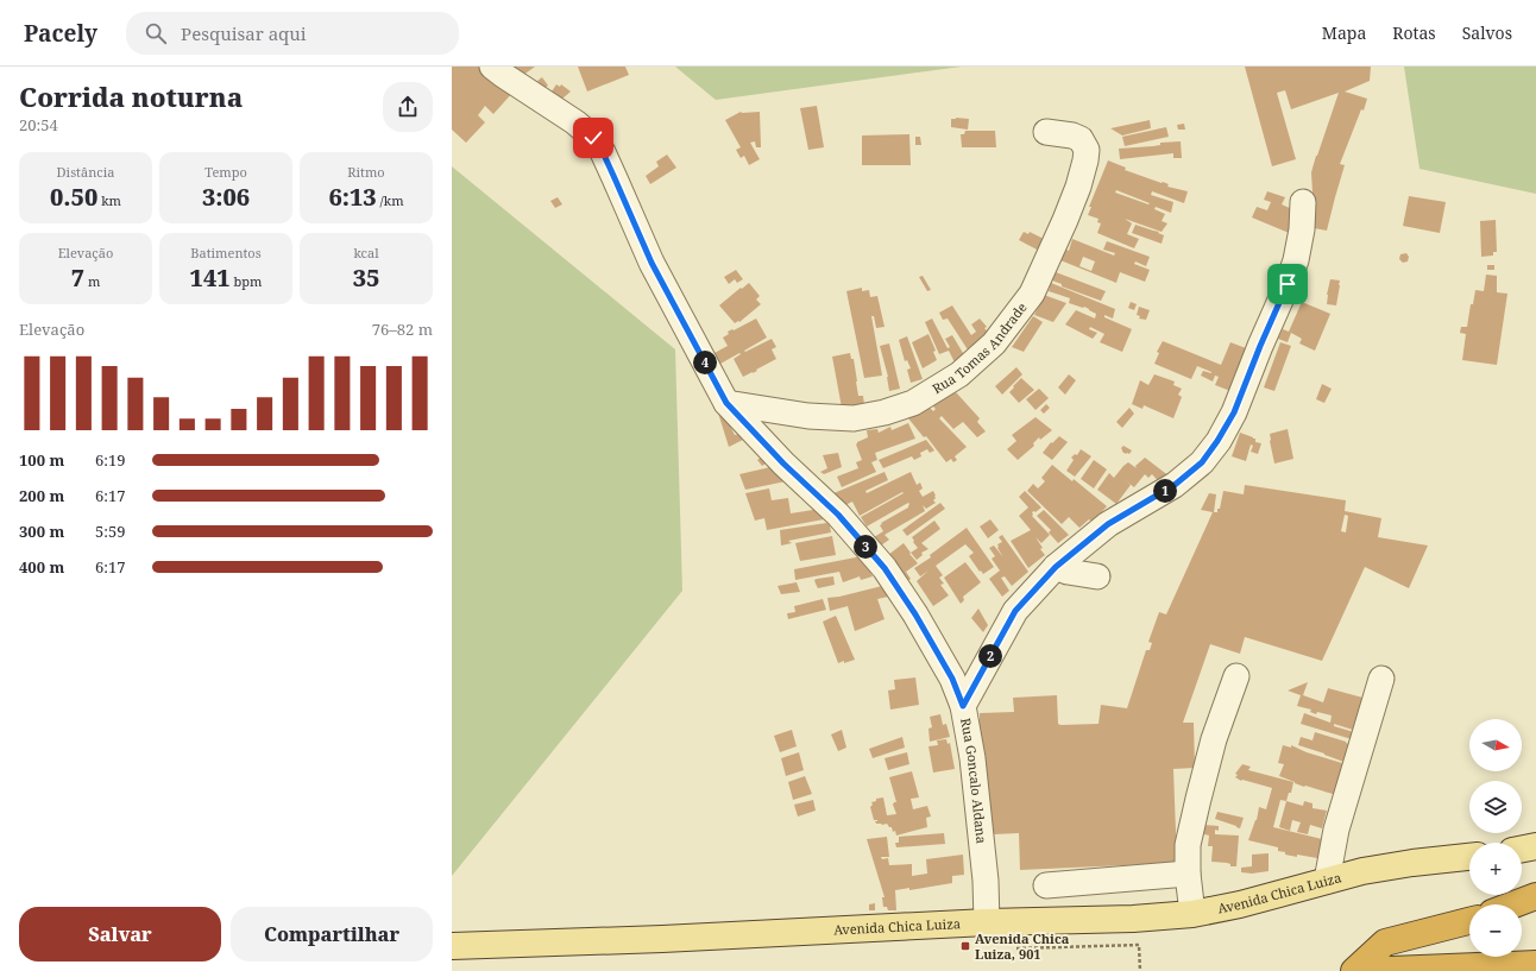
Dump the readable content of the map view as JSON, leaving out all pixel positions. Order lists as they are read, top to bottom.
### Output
{
  "streets": {
    "main road": ["Avenida Chica Luiza"],
    "street": ["Rua Tomas Andrade", "Rua Goncalo Aldana"]
  },
  "crossings": [
    ["Rua Tomas Andrade", "Rua Goncalo Aldana"],
    ["Rua Goncalo Aldana", "Avenida Chica Luiza"]
  ],
  "places": {
    "transit": ["Avenida Chica Luiza, 901"]
  },
  "north": "right",
  "page": {
    "header": "Pacely",
    "search": "Pesquisar aqui",
    "nav": ["Mapa", "Rotas", "Salvos"],
    "heading": ["Corrida noturna", "20:54"],
    "stats": [
      ["Distância", "0.50 km"],
      ["Tempo", "3:06"],
      ["Ritmo", "6:13 /km"],
      ["Elevação", "7 m"],
      ["Batimentos", "141 bpm"],
      ["kcal", "35"]
    ],
    "chart": ["Elevação", "76–82 m"],
    "pins": [
      "4",
      "1",
      "3",
      "2"
    ],
    "list": [
      {
        "name": "100 m",
        "note": "6:19"
      },
      {
        "name": "200 m",
        "note": "6:17"
      },
      {
        "name": "300 m",
        "note": "5:59"
      },
      {
        "name": "400 m",
        "note": "6:17"
      }
    ],
    "map_buttons": ["+", "−"],
    "buttons": ["Salvar", "Compartilhar"]
  }
}
